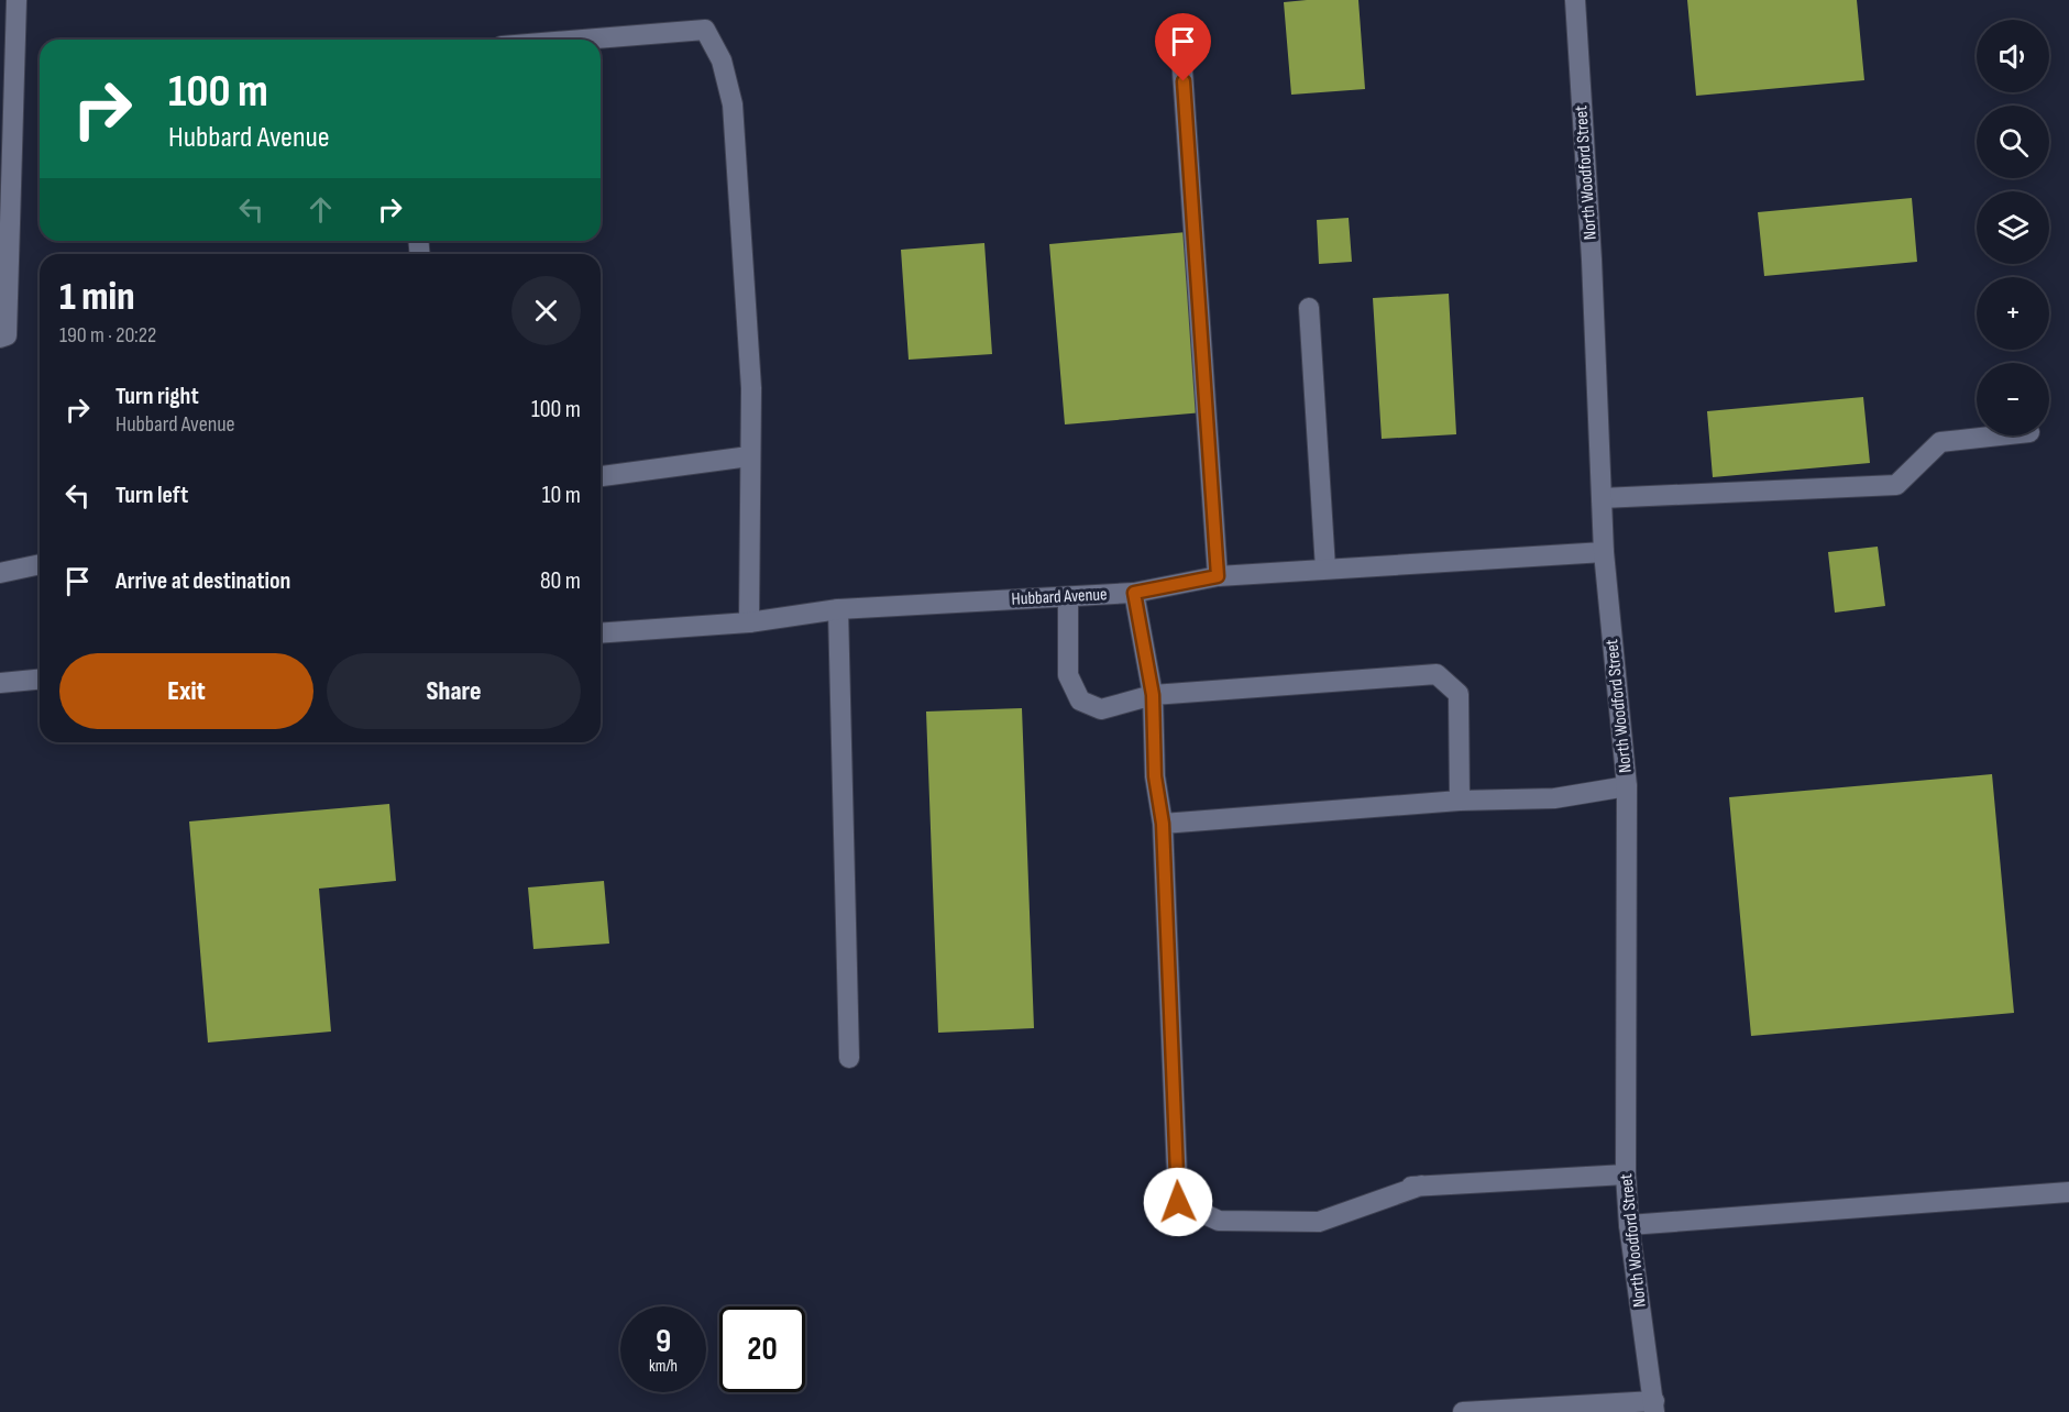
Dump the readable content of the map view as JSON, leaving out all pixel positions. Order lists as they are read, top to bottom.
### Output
{
  "streets": {
    "street": ["North Woodford Street", "Hubbard Avenue"]
  },
  "crossings": [
    ["North Woodford Street", "Hubbard Avenue"]
  ],
  "page": {
    "map_buttons": ["+", "−"],
    "turn": ["100 m", "Hubbard Avenue"],
    "heading": ["1 min", "190 m · 20:22"],
    "list": [
      {
        "name": "Turn right",
        "note": "Hubbard Avenue",
        "value": "100 m"
      },
      {
        "name": "Turn left",
        "value": "10 m"
      },
      {
        "name": "Arrive at destination",
        "value": "80 m"
      }
    ],
    "buttons": ["Exit", "Share"],
    "speed": "9 km/h",
    "limit": "20"
  }
}
